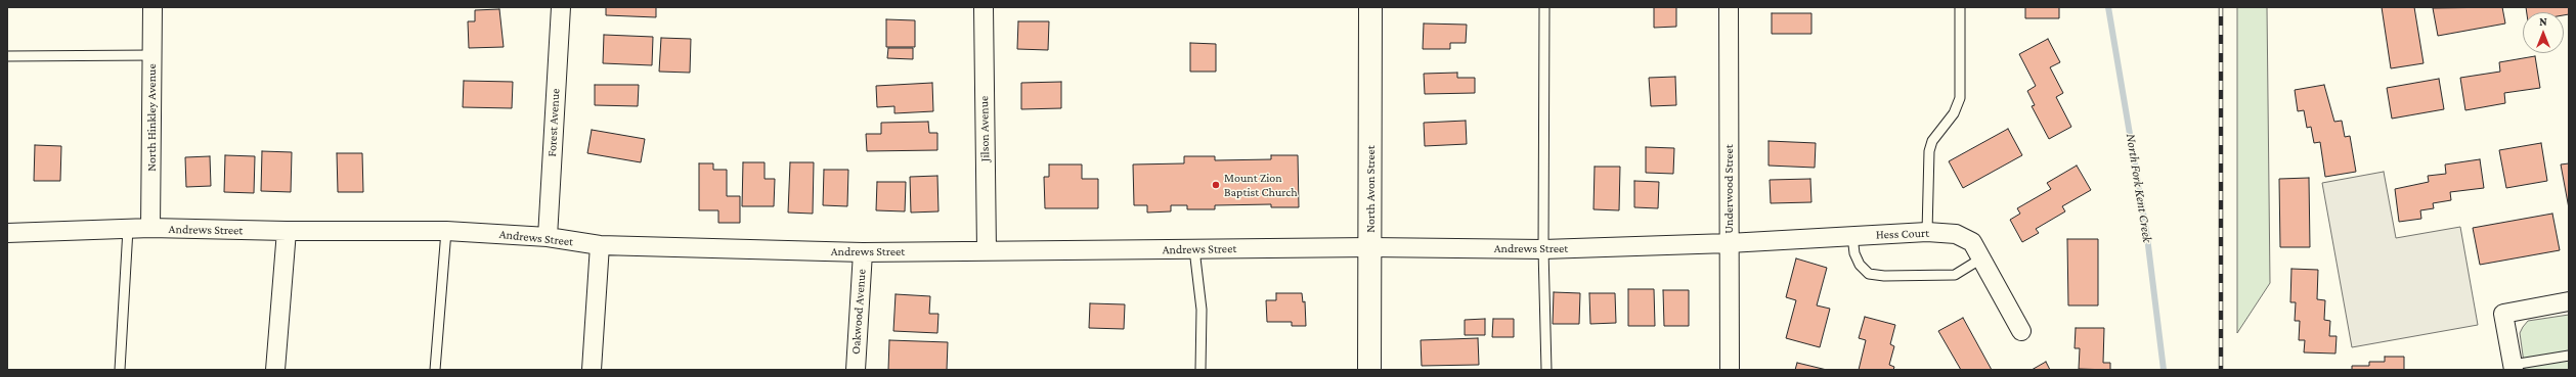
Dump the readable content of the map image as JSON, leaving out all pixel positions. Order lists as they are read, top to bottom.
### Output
{
  "streets": {
    "street": [
      "North Hinkley Avenue",
      "Forest Avenue",
      "Jilson Avenue",
      "North Avon Street",
      "Underwood Street",
      "Andrews Street",
      "Hess Court",
      "Oakwood Avenue"
    ]
  },
  "crossings": [
    ["North Hinkley Avenue", "Andrews Street"],
    ["Forest Avenue", "Andrews Street"],
    ["Jilson Avenue", "Andrews Street"],
    ["North Avon Street", "Andrews Street"],
    ["Underwood Street", "Andrews Street"],
    ["Underwood Street", "Hess Court"],
    ["Andrews Street", "Hess Court"],
    ["Andrews Street", "Oakwood Avenue"]
  ],
  "water": ["North Fork Kent Creek"],
  "places": ["Mount Zion Baptist Church"],
  "north": "top"
}
